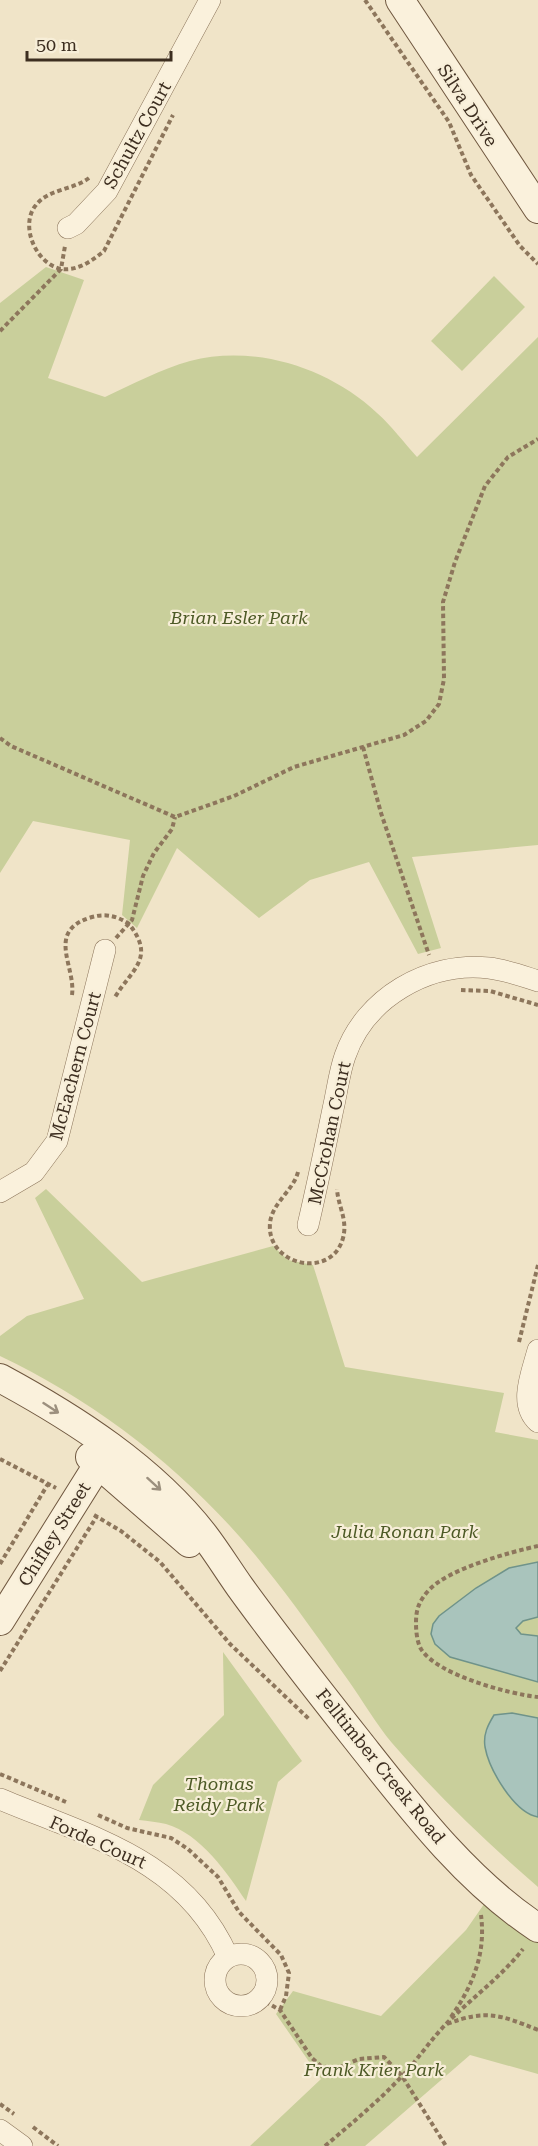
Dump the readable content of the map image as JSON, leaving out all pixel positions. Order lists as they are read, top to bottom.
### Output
{
  "streets": {
    "main road": ["Silva Drive", "Chifley Street", "Felltimber Creek Road"],
    "street": [
      "Schultz Court",
      "McEachern Court",
      "McCrohan Court",
      "Forde Court"
    ]
  },
  "crossings": [
    ["Chifley Street", "Felltimber Creek Road"]
  ],
  "parks": [
    "Brian Esler Park",
    "Julia Ronan Park",
    "Thomas Reidy Park",
    "Frank Krier Park"
  ],
  "scale_bar": "50 m"
}
